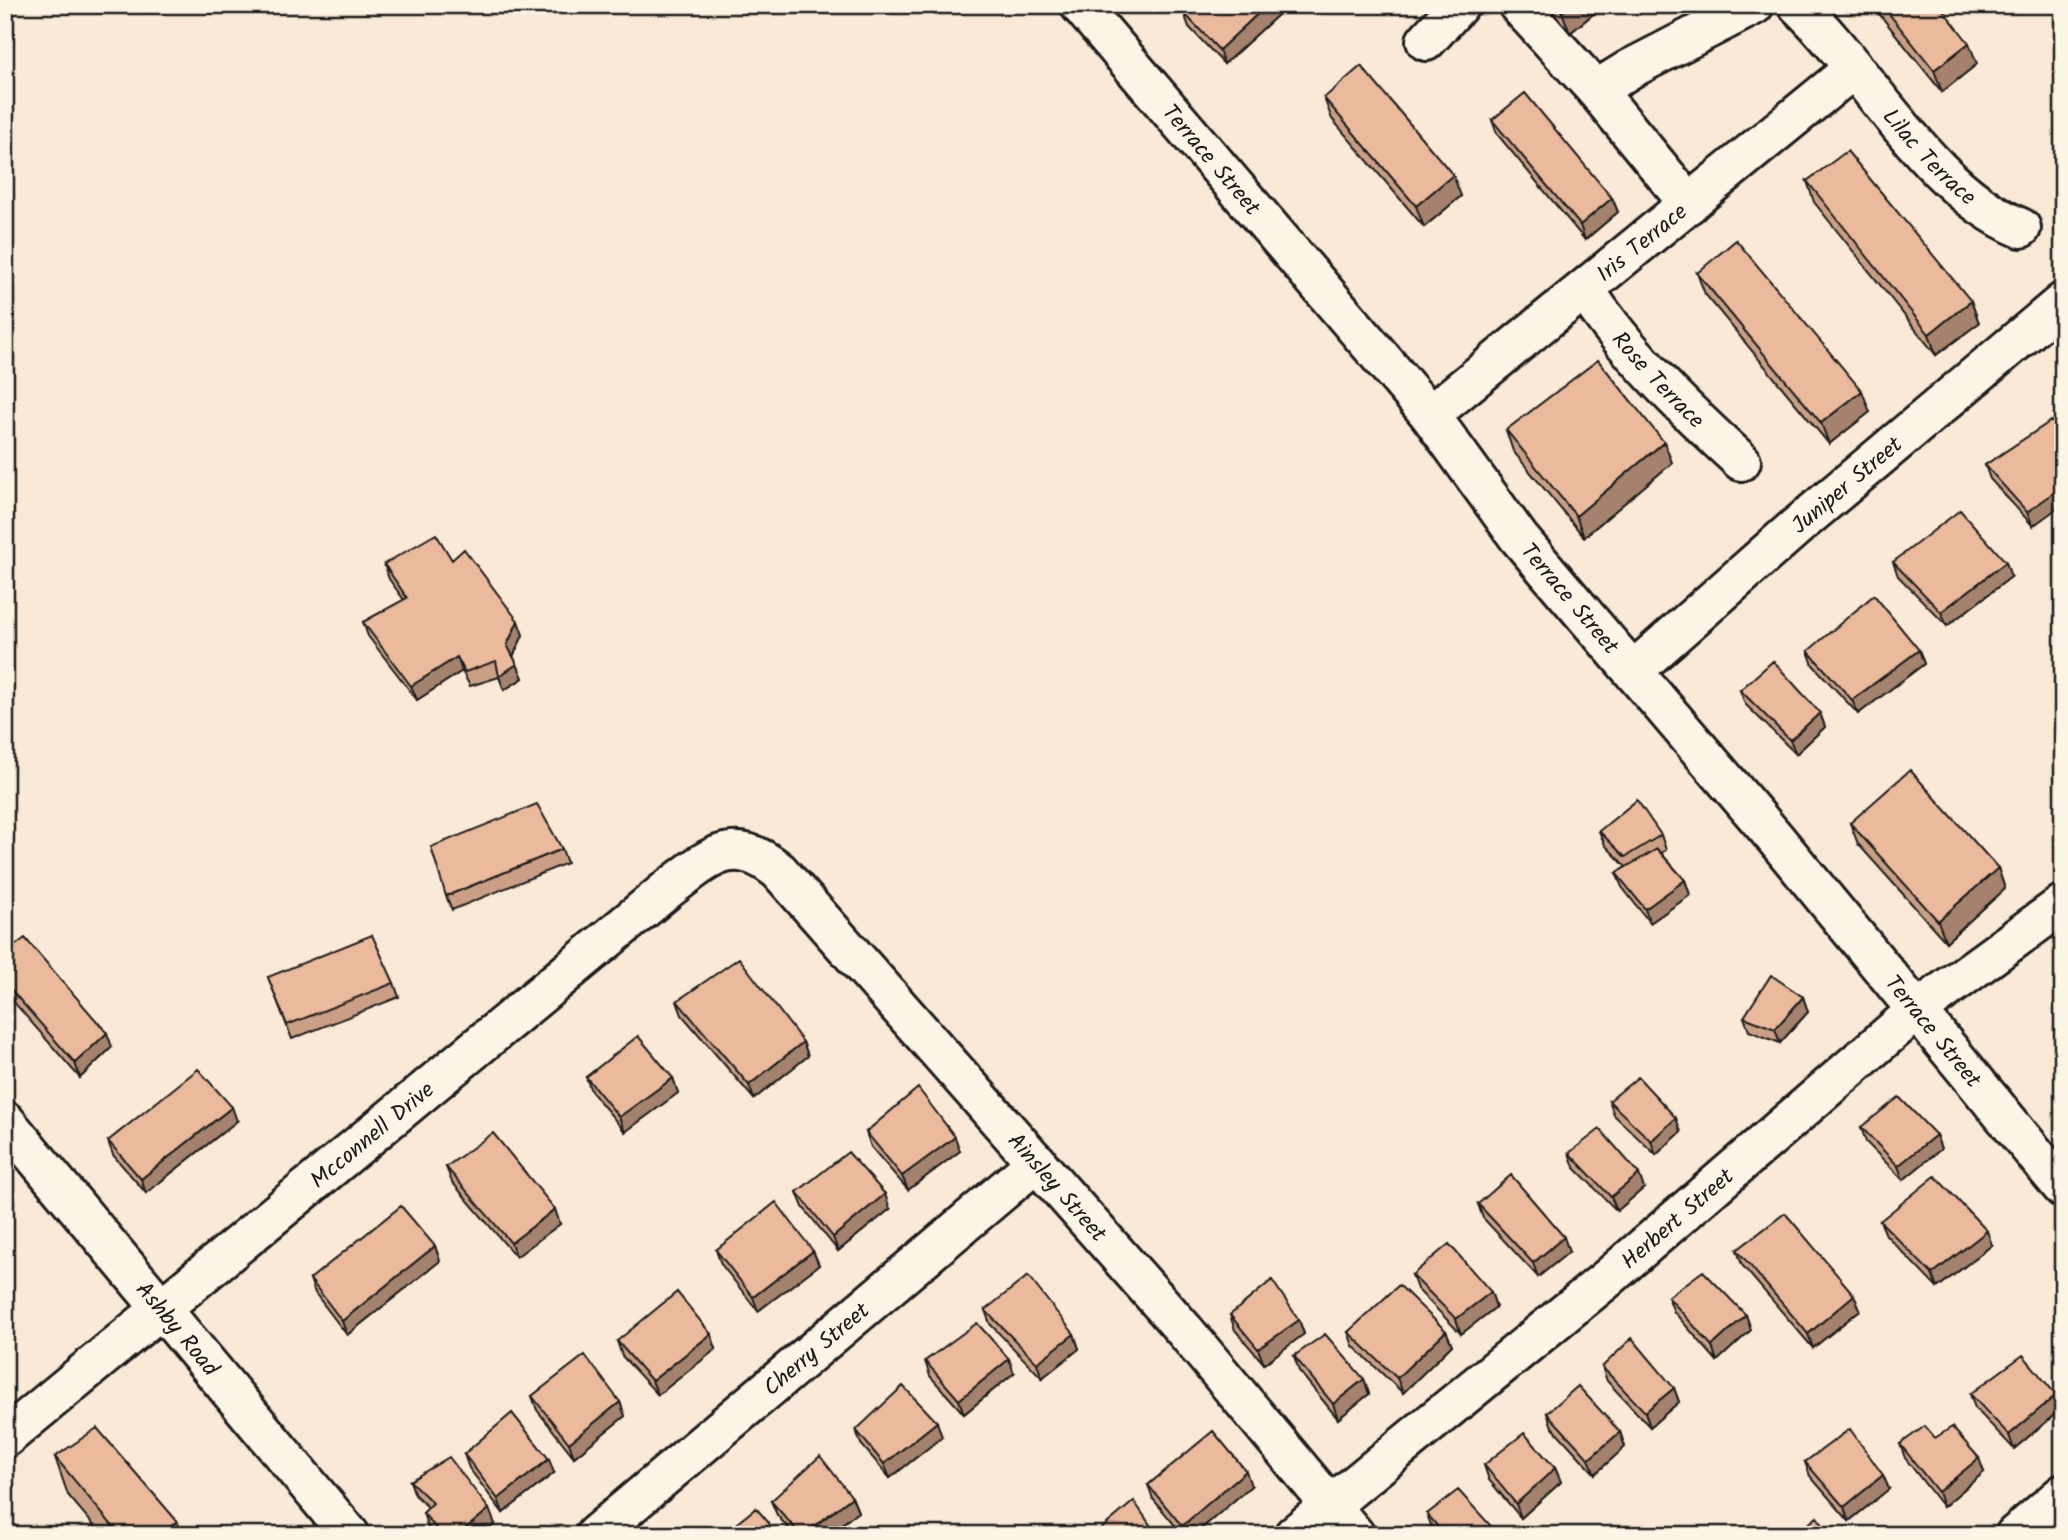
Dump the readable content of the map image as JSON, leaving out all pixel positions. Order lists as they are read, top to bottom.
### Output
{
  "streets": {
    "street": [
      "Lilac Terrace",
      "Terrace Street",
      "Iris Terrace",
      "Rose Terrace",
      "Juniper Street",
      "Mcconnell Drive",
      "Ainsley Street",
      "Herbert Street",
      "Ashby Road",
      "Cherry Street"
    ]
  },
  "crossings": [
    ["Lilac Terrace", "Iris Terrace"],
    ["Terrace Street", "Iris Terrace"],
    ["Terrace Street", "Juniper Street"],
    ["Terrace Street", "Herbert Street"],
    ["Iris Terrace", "Rose Terrace"],
    ["Mcconnell Drive", "Ainsley Street"],
    ["Mcconnell Drive", "Ashby Road"],
    ["Ainsley Street", "Herbert Street"],
    ["Ainsley Street", "Cherry Street"]
  ]
}
